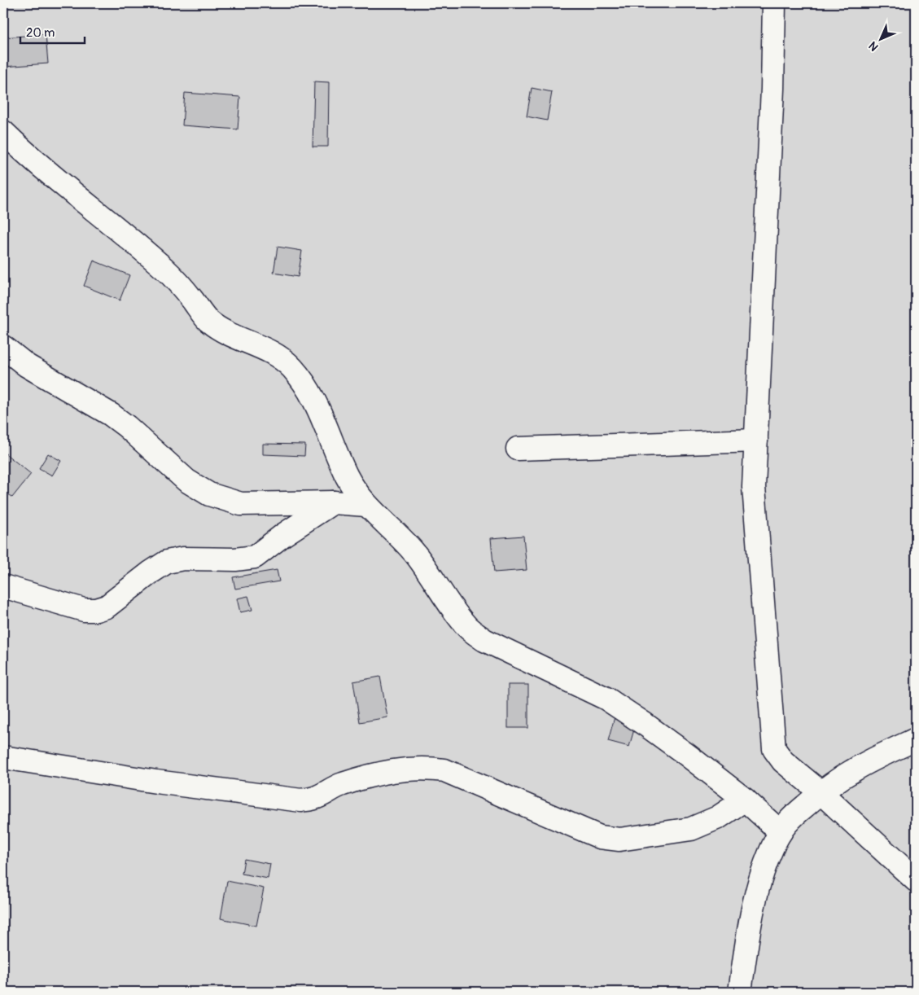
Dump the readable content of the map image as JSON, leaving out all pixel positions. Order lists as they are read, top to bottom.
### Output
{
  "scale_bar": "20 m",
  "north": "bottom left"
}
